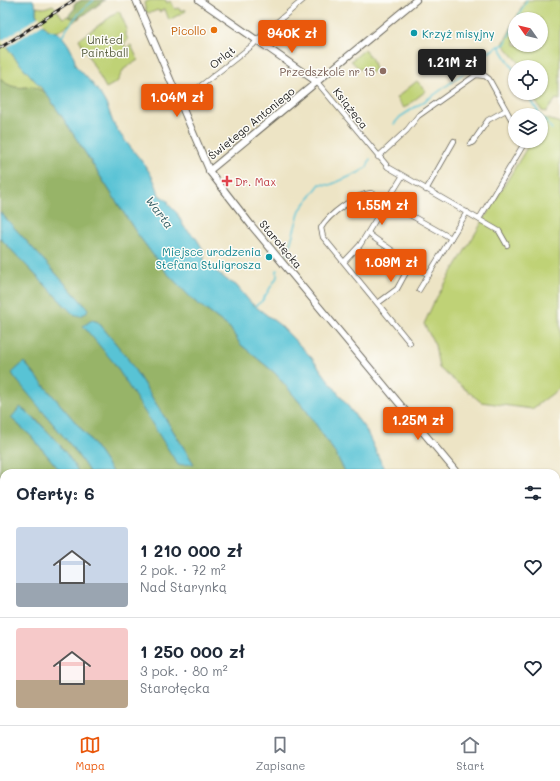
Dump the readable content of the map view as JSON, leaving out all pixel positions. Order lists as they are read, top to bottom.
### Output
{
  "streets": {
    "street": [
      "Orląt",
      "Książęca",
      "Świętego Antoniego",
      "Starołęcka"
    ]
  },
  "crossings": [
    ["Orląt", "Książęca"],
    ["Orląt", "Starołęcka"],
    ["Książęca", "Świętego Antoniego"],
    ["Świętego Antoniego", "Starołęcka"]
  ],
  "water": ["Warta"],
  "parks": ["United Paintball"],
  "places": {
    "other": [
      "Picollo",
      "Krzyż misyjny",
      "Przedszkole nr 15",
      "Miejsce urodzenia Stefana Stuligrosza"
    ],
    "health": ["Dr. Max"]
  },
  "north": "top left",
  "page": {
    "price": [
      "940K zł",
      "1.21M zł",
      "1.04M zł",
      "1.55M zł",
      "1.09M zł",
      "1.25M zł"
    ],
    "heading": "Oferty: 6",
    "list": [
      {
        "name": "1 210 000 zł",
        "note": "2 pok. · 72 m² · Nad Starynką"
      },
      {
        "name": "1 250 000 zł",
        "note": "3 pok. · 80 m² · Starołęcka"
      }
    ],
    "tabs": ["Mapa", "Zapisane", "Start"]
  }
}
